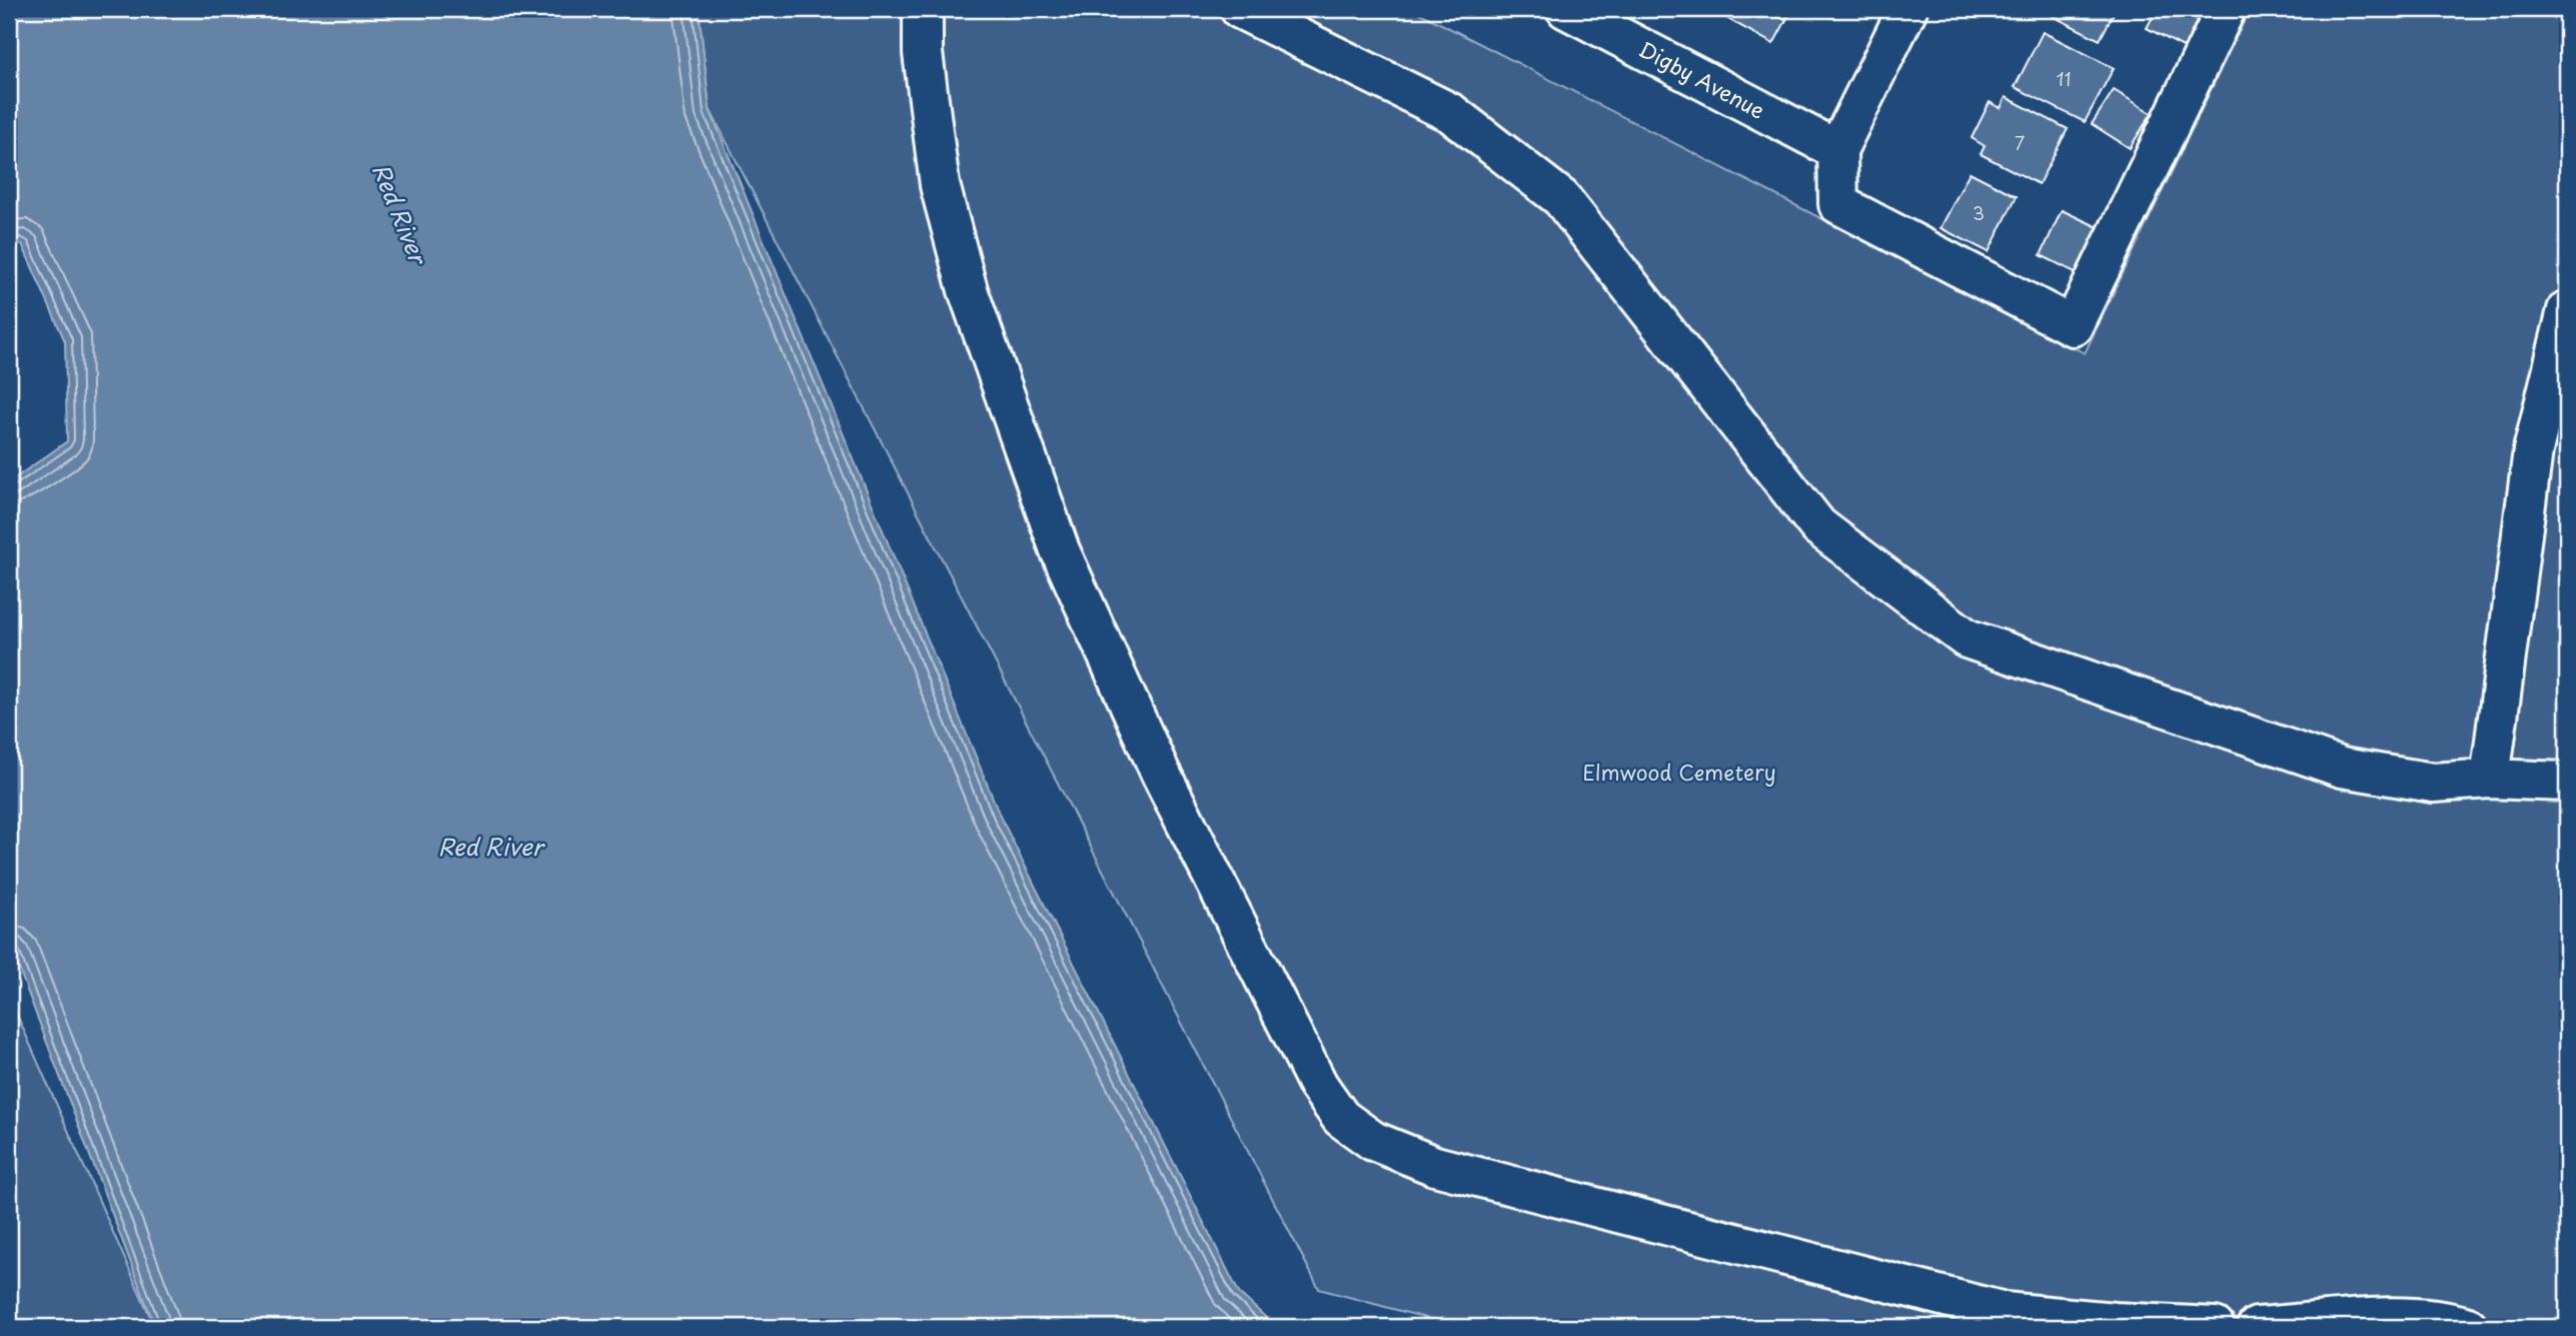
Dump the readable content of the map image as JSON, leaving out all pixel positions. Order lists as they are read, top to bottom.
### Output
{
  "streets": {
    "street": ["Digby Avenue"]
  },
  "water": ["Red River"],
  "parks": ["Elmwood Cemetery"],
  "house_numbers": ["11", "7", "3"]
}
